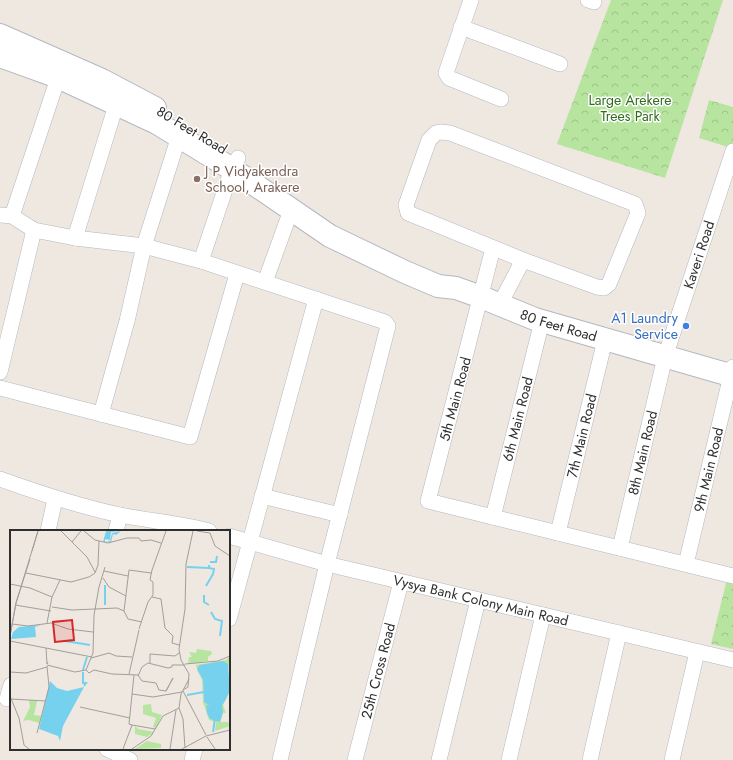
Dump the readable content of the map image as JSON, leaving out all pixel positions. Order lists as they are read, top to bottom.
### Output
{
  "streets": {
    "main road": ["80 Feet Road"],
    "street": [
      "Kaveri Road",
      "5th Main Road",
      "6th Main Road",
      "7th Main Road",
      "8th Main Road",
      "9th Main Road",
      "Vysya Bank Colony Main Road",
      "25th Cross Road"
    ]
  },
  "crossings": [
    ["80 Feet Road", "Kaveri Road"],
    ["80 Feet Road", "5th Main Road"],
    ["80 Feet Road", "6th Main Road"],
    ["80 Feet Road", "7th Main Road"],
    ["80 Feet Road", "8th Main Road"],
    ["80 Feet Road", "9th Main Road"],
    ["Kaveri Road", "8th Main Road"],
    ["5th Main Road", "6th Main Road"],
    ["Vysya Bank Colony Main Road", "25th Cross Road"]
  ],
  "parks": ["Large Arekere Trees Park"],
  "places": ["J P Vidyakendra School, Arakere", "A1 Laundry Service"]
}
